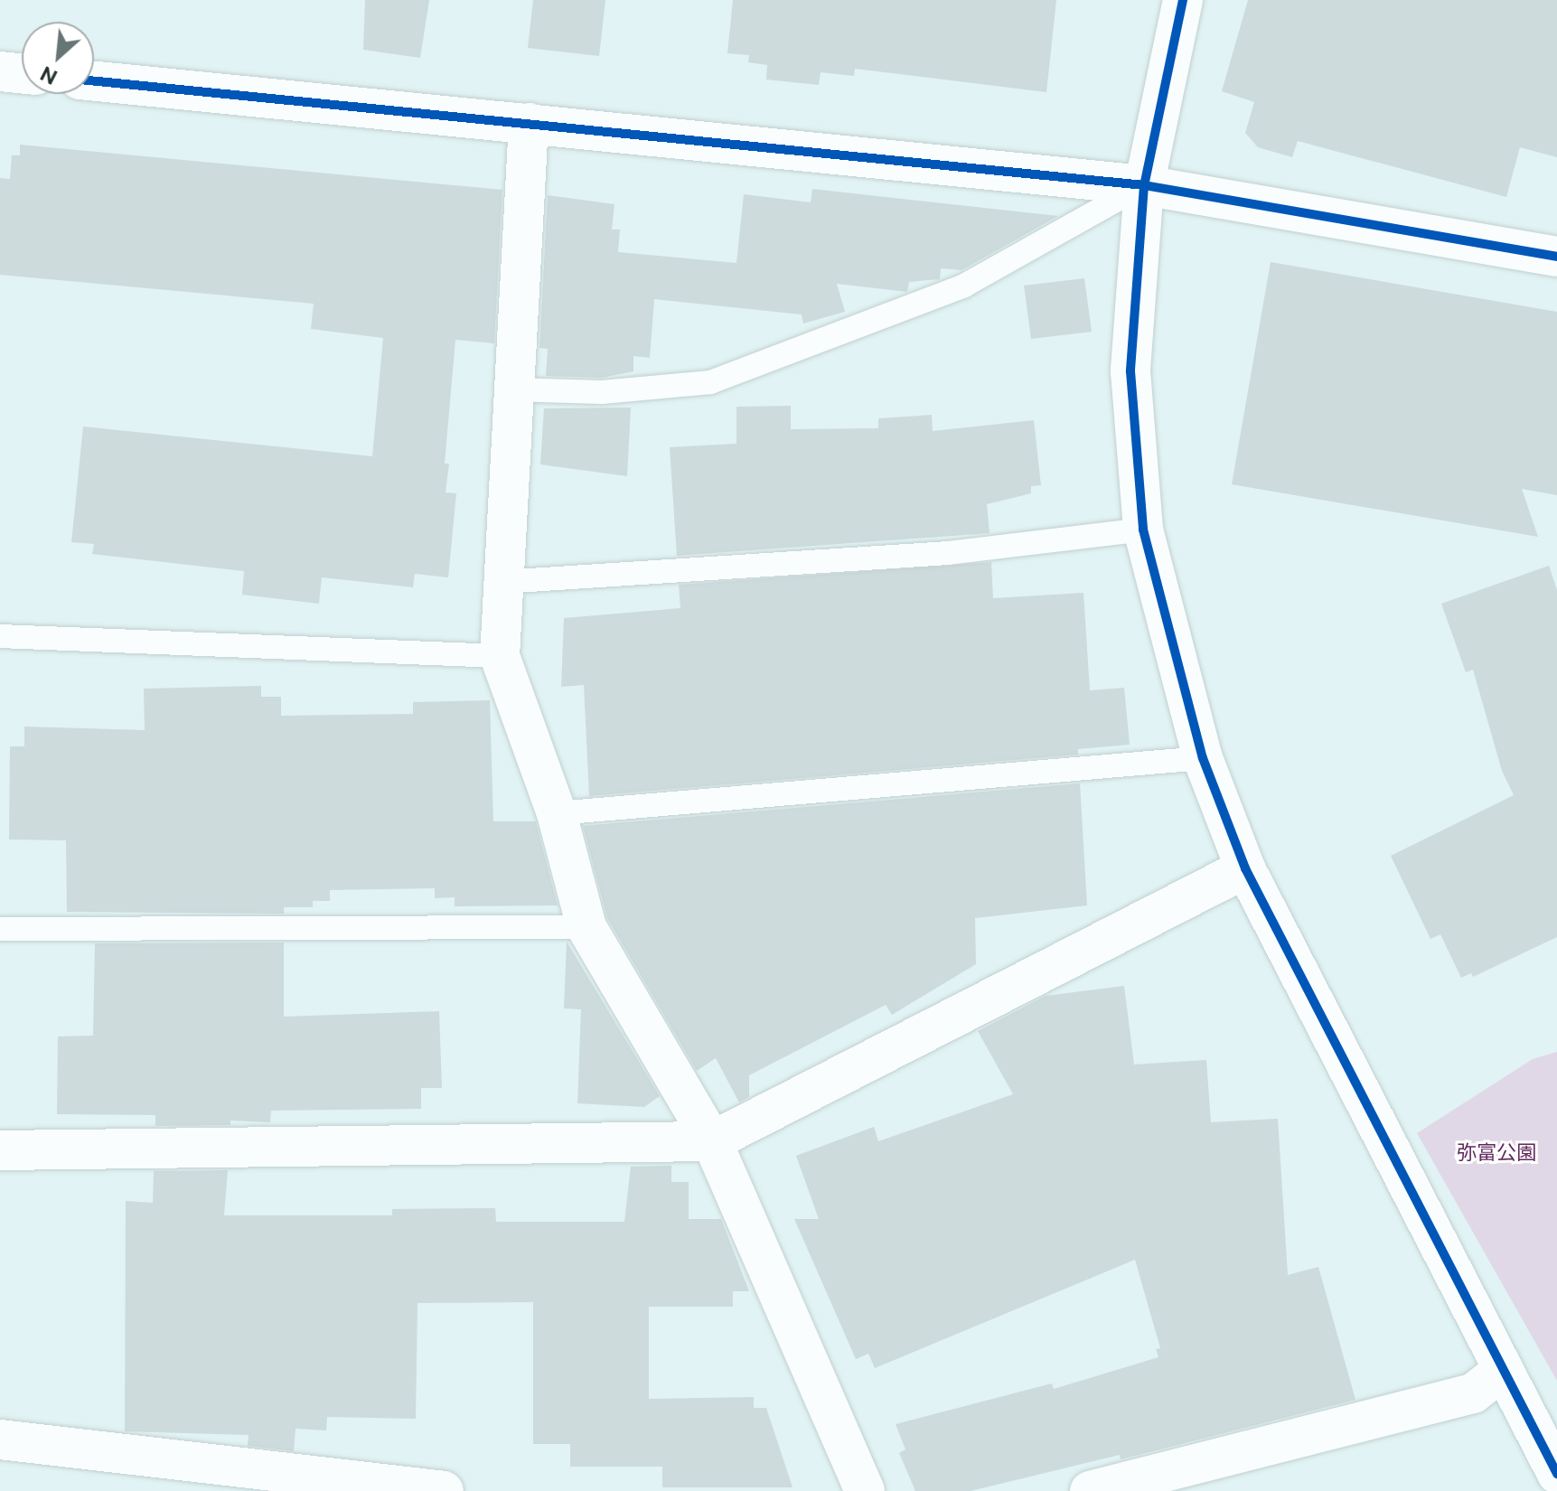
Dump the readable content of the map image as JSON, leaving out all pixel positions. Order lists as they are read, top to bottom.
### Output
{
  "parks": ["弥富公園"],
  "north": "bottom left"
}
